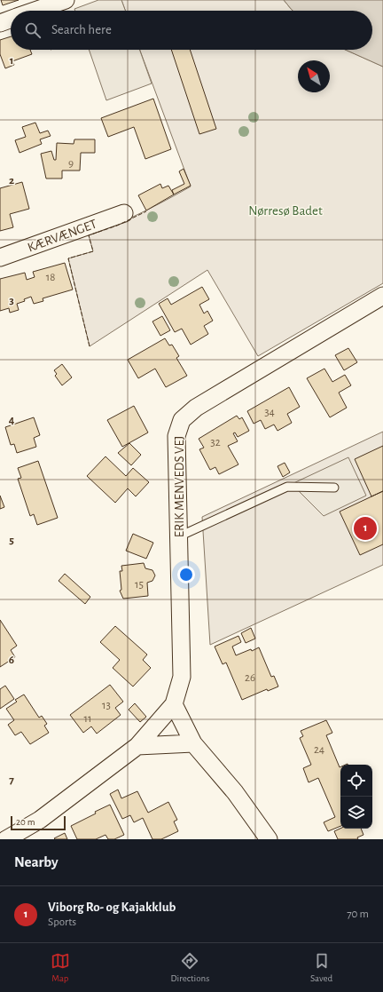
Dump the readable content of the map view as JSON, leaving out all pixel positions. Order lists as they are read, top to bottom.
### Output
{
  "streets": {
    "street": ["KÆRVÆNGET", "ERIK MENVEDS VEJ"]
  },
  "parks": ["Nørresø Badet"],
  "house_numbers": [
    "9",
    "18",
    "34",
    "32",
    "15",
    "26",
    "13",
    "11",
    "24"
  ],
  "scale_bar": "20 m",
  "north": "top left",
  "page": {
    "search": "Search here",
    "pins": "1",
    "scale": "20 m",
    "heading": "Nearby",
    "list": [
      {
        "mark": "1",
        "name": "Viborg Ro- og Kajakklub",
        "note": "Sports",
        "value": "70 m"
      }
    ],
    "nav": ["Map", "Directions", "Saved"]
  },
  "grid": {
    "rows": [
      "1",
      "2",
      "3",
      "4",
      "5",
      "6",
      "7"
    ]
  }
}
